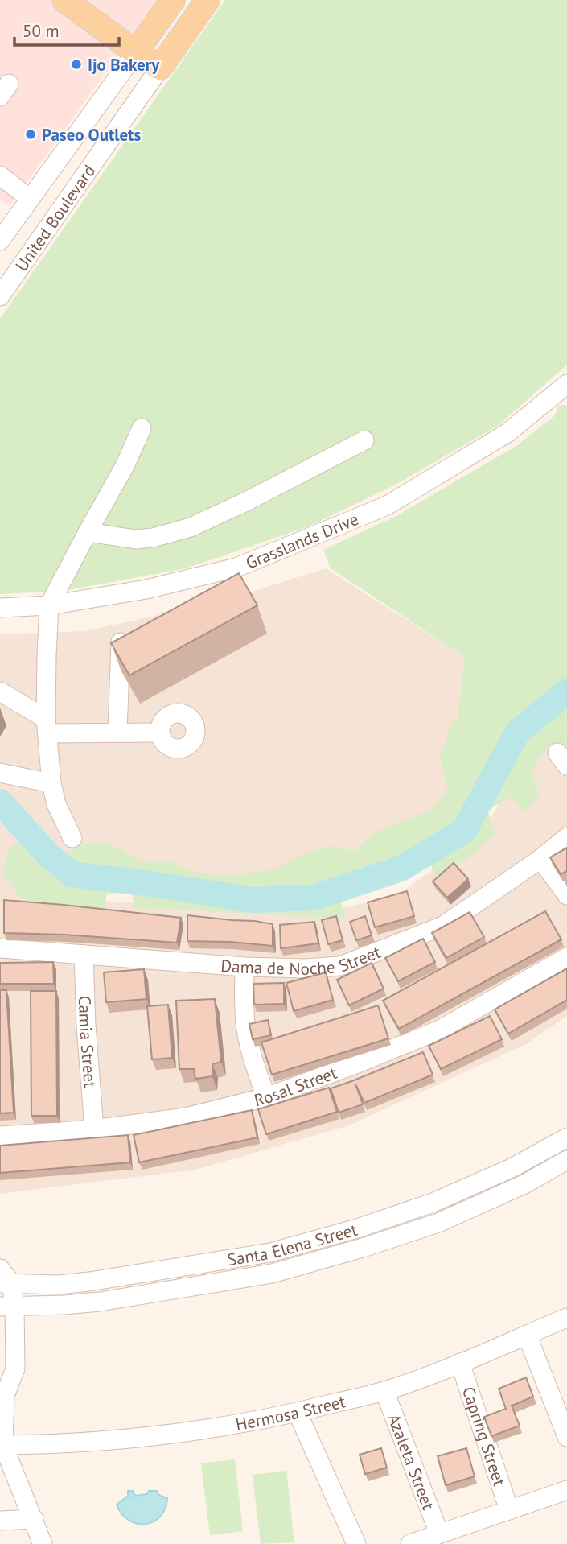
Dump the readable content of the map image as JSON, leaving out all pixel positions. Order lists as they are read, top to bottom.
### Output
{
  "streets": {
    "main road": ["United Boulevard"],
    "street": [
      "Grasslands Drive",
      "Dama de Noche Street",
      "Camia Street",
      "Rosal Street",
      "Santa Elena Street",
      "Hermosa Street",
      "Capring Street",
      "Azaleta Street"
    ]
  },
  "crossings": [
    ["Dama de Noche Street", "Camia Street"],
    ["Camia Street", "Rosal Street"],
    ["Hermosa Street", "Capring Street"],
    ["Hermosa Street", "Azaleta Street"]
  ],
  "places": ["Ijo Bakery", "Paseo Outlets"],
  "scale_bar": "50 m"
}
